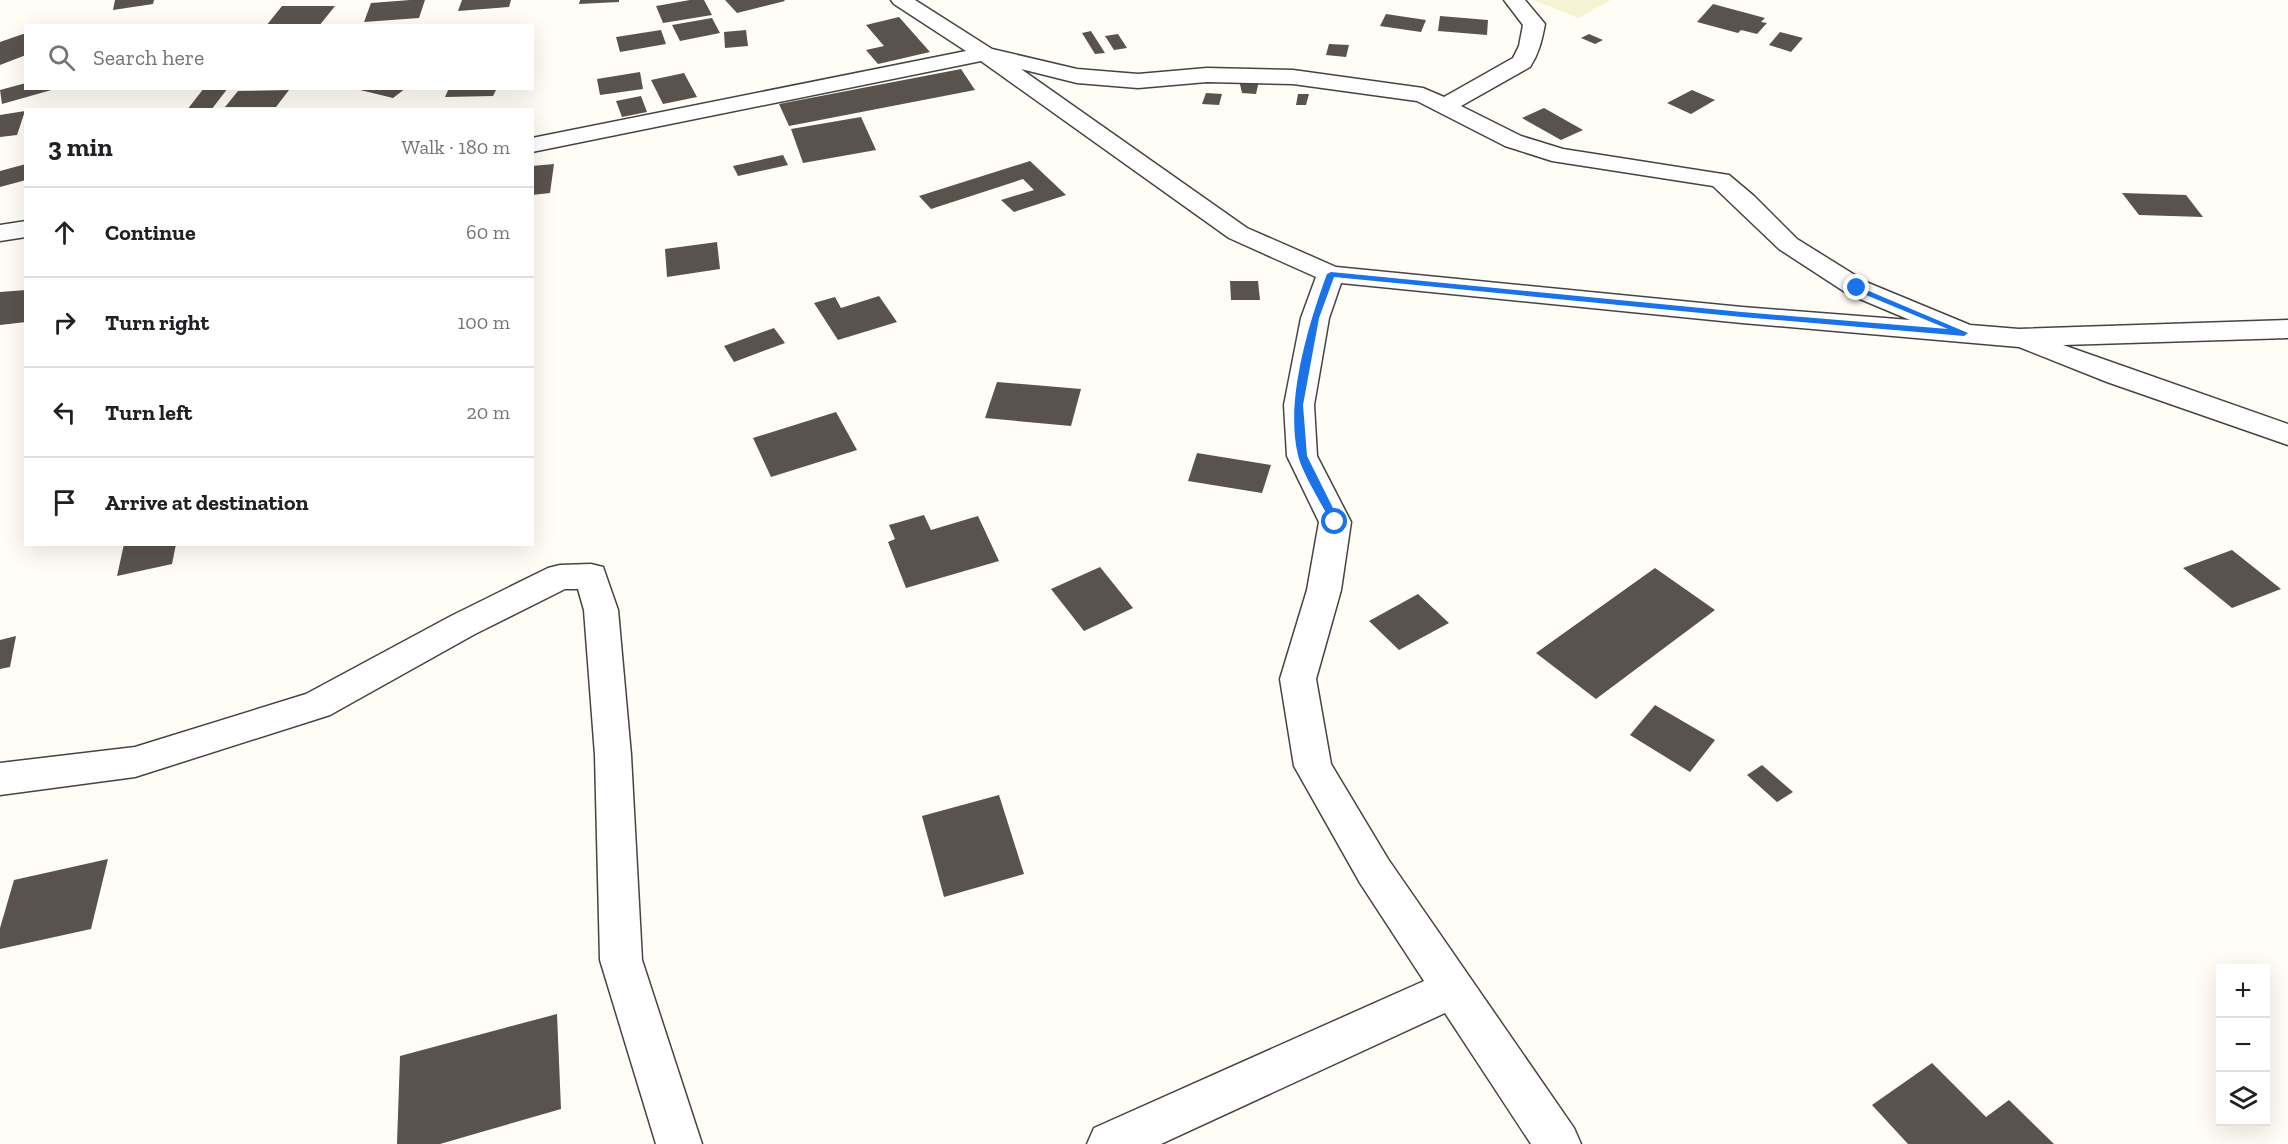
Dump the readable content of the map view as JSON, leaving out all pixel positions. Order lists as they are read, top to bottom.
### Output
{
  "page": {
    "search": "Search here",
    "heading": ["3 min", "Walk · 180 m"],
    "list": [
      ["Continue", "60 m"],
      ["Turn right", "100 m"],
      ["Turn left", "20 m"],
      "Arrive at destination"
    ],
    "map_buttons": ["+", "−"]
  }
}
